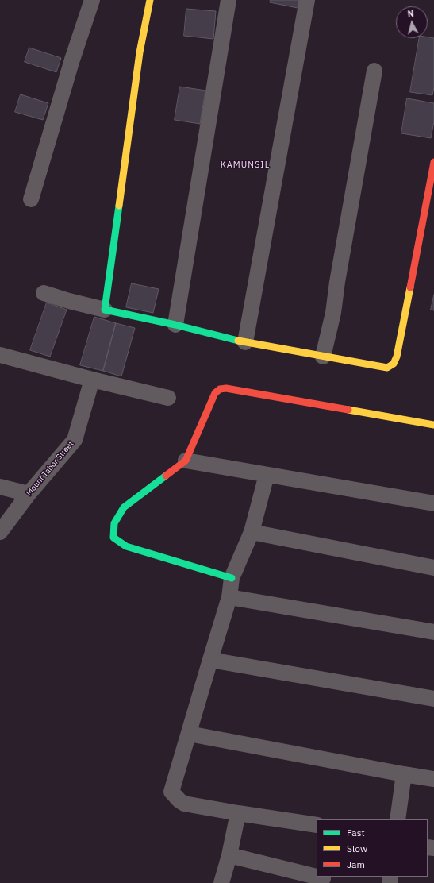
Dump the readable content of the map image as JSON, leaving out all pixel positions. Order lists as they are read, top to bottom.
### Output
{
  "streets": {
    "street": ["Mount Tabor Street"]
  },
  "districts": ["KAMUNSIL"],
  "legend": ["Fast", "Slow", "Jam"],
  "north": "top"
}
